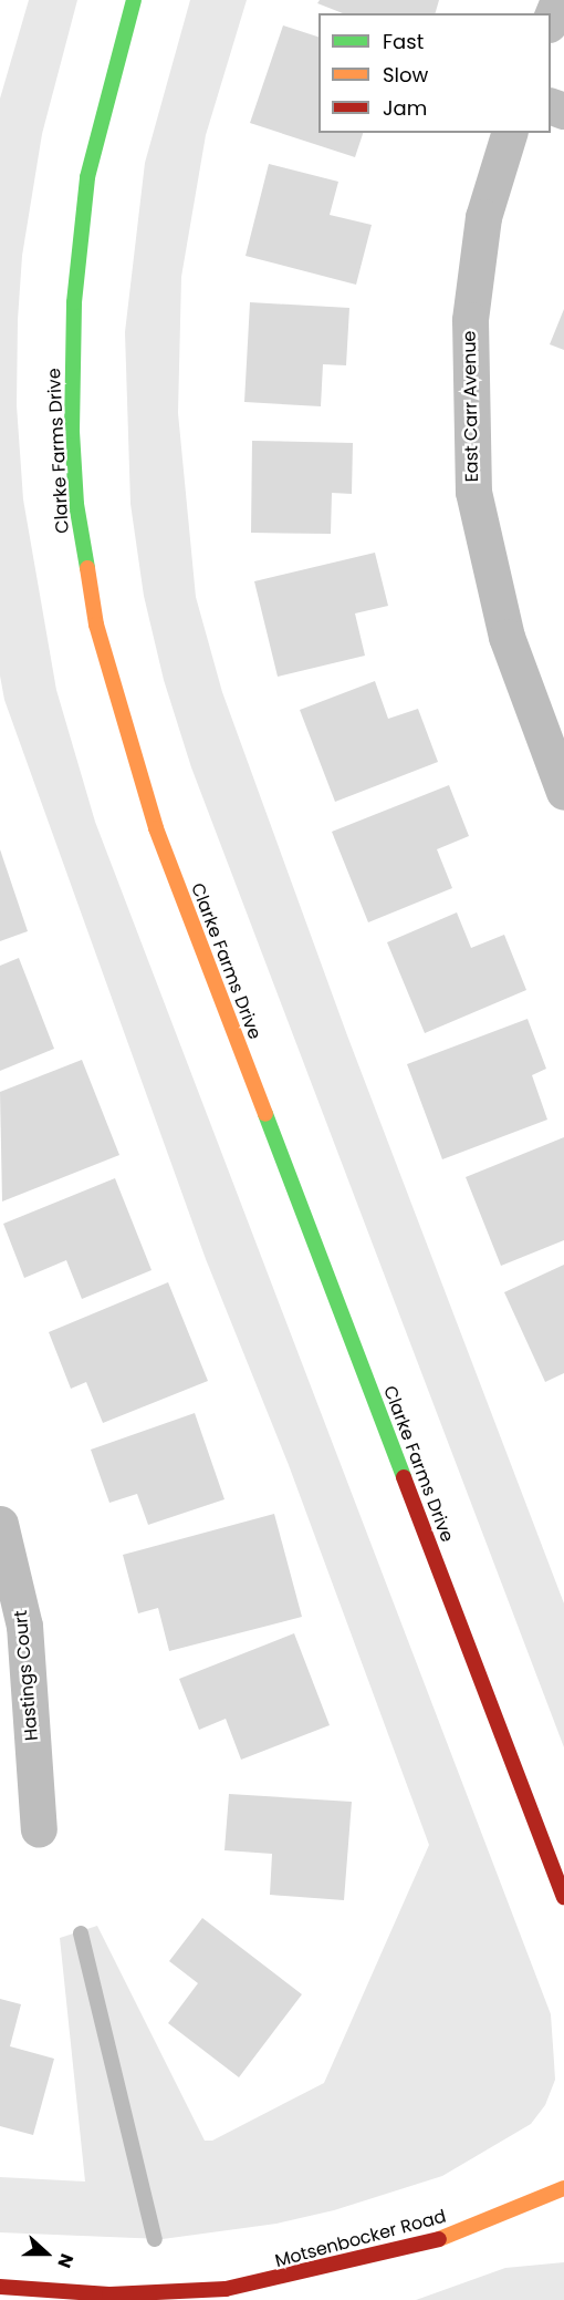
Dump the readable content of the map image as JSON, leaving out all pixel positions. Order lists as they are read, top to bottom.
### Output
{
  "streets": {
    "street": [
      "East Carr Avenue",
      "Clarke Farms Drive",
      "Hastings Court",
      "Motsenbocker Road"
    ]
  },
  "legend": ["Fast", "Slow", "Jam"],
  "north": "right"
}
